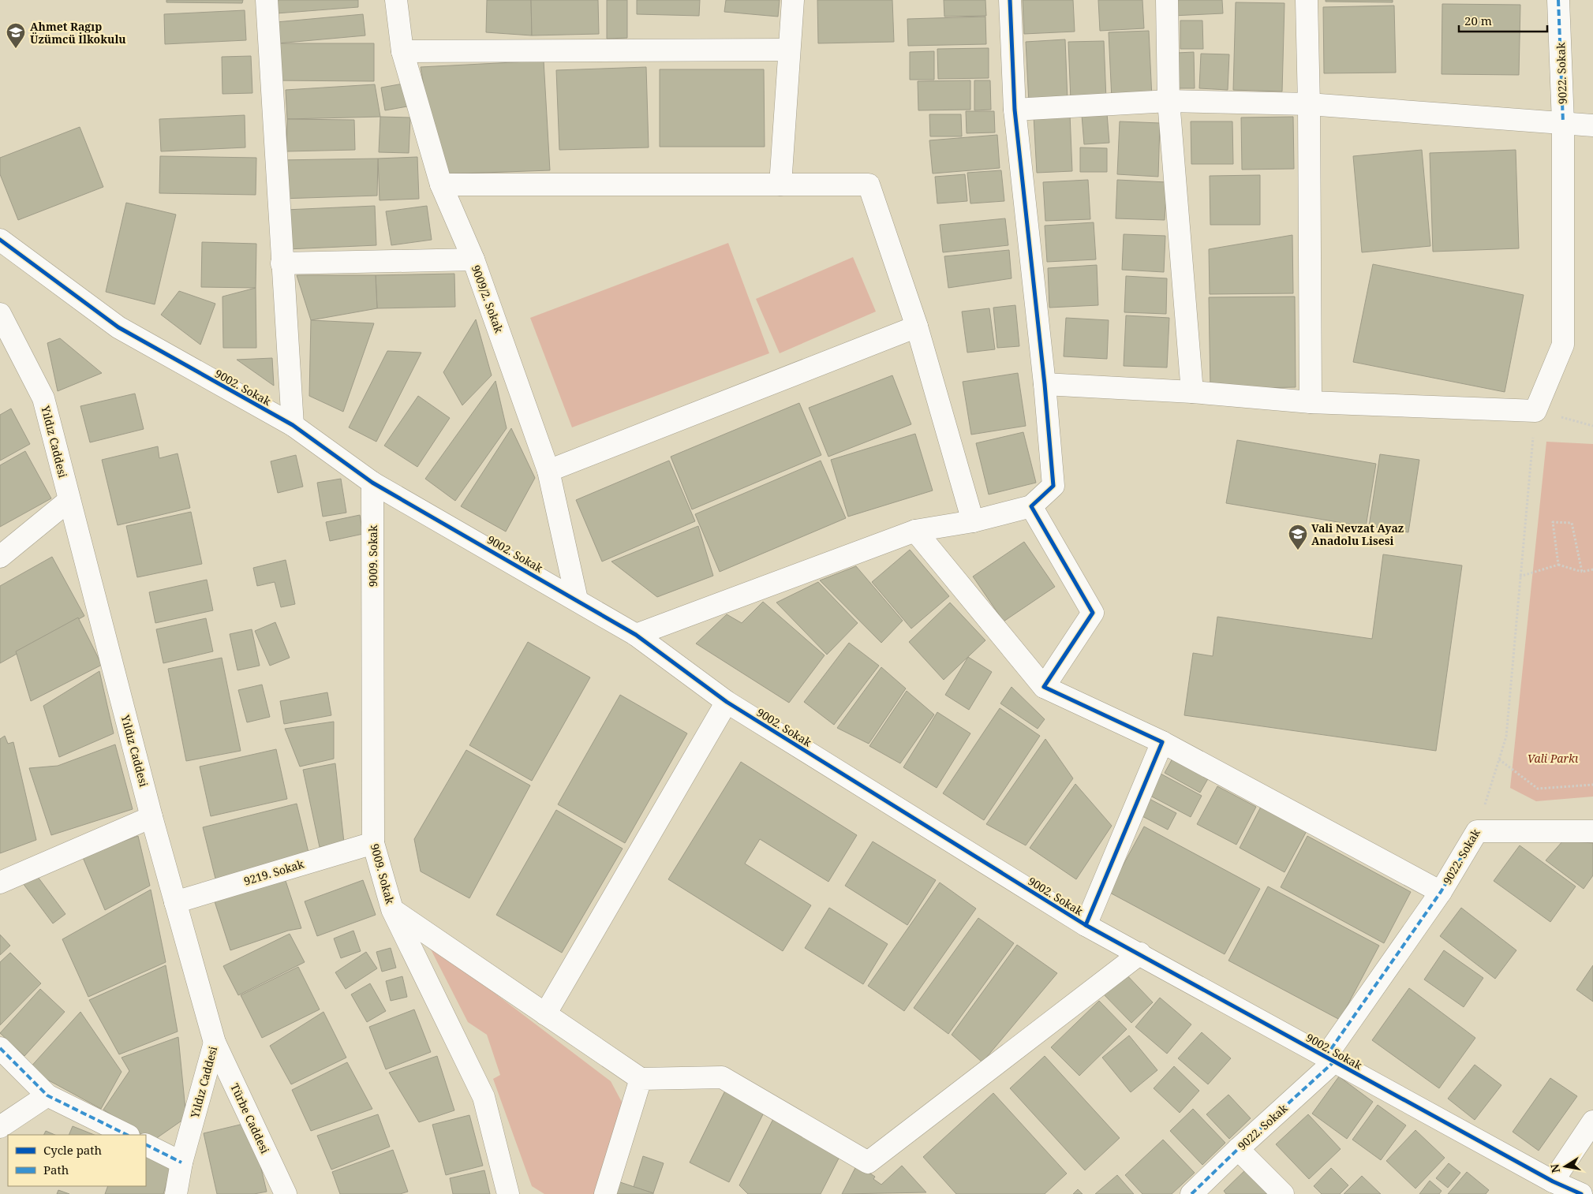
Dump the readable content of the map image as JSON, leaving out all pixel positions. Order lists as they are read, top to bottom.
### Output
{
  "streets": {
    "street": [
      "9022. Sokak",
      "9009/2. Sokak",
      "9002. Sokak",
      "Yıldız Caddesi",
      "9009. Sokak",
      "9219. Sokak",
      "Türbe Caddesi"
    ]
  },
  "crossings": [
    ["9022. Sokak", "9002. Sokak"],
    ["9009/2. Sokak", "9002. Sokak"],
    ["9002. Sokak", "9009. Sokak"],
    ["Yıldız Caddesi", "9219. Sokak"],
    ["Yıldız Caddesi", "Türbe Caddesi"],
    ["9009. Sokak", "9219. Sokak"]
  ],
  "parks": ["Vali Parkı"],
  "places": {
    "school or university": ["Ahmet Ragıp Üzümcü İlkokulu", "Vali Nevzat Ayaz Anadolu Lisesi"]
  },
  "legend": ["Cycle path", "Path"],
  "scale_bar": "20 m",
  "north": "left"
}
